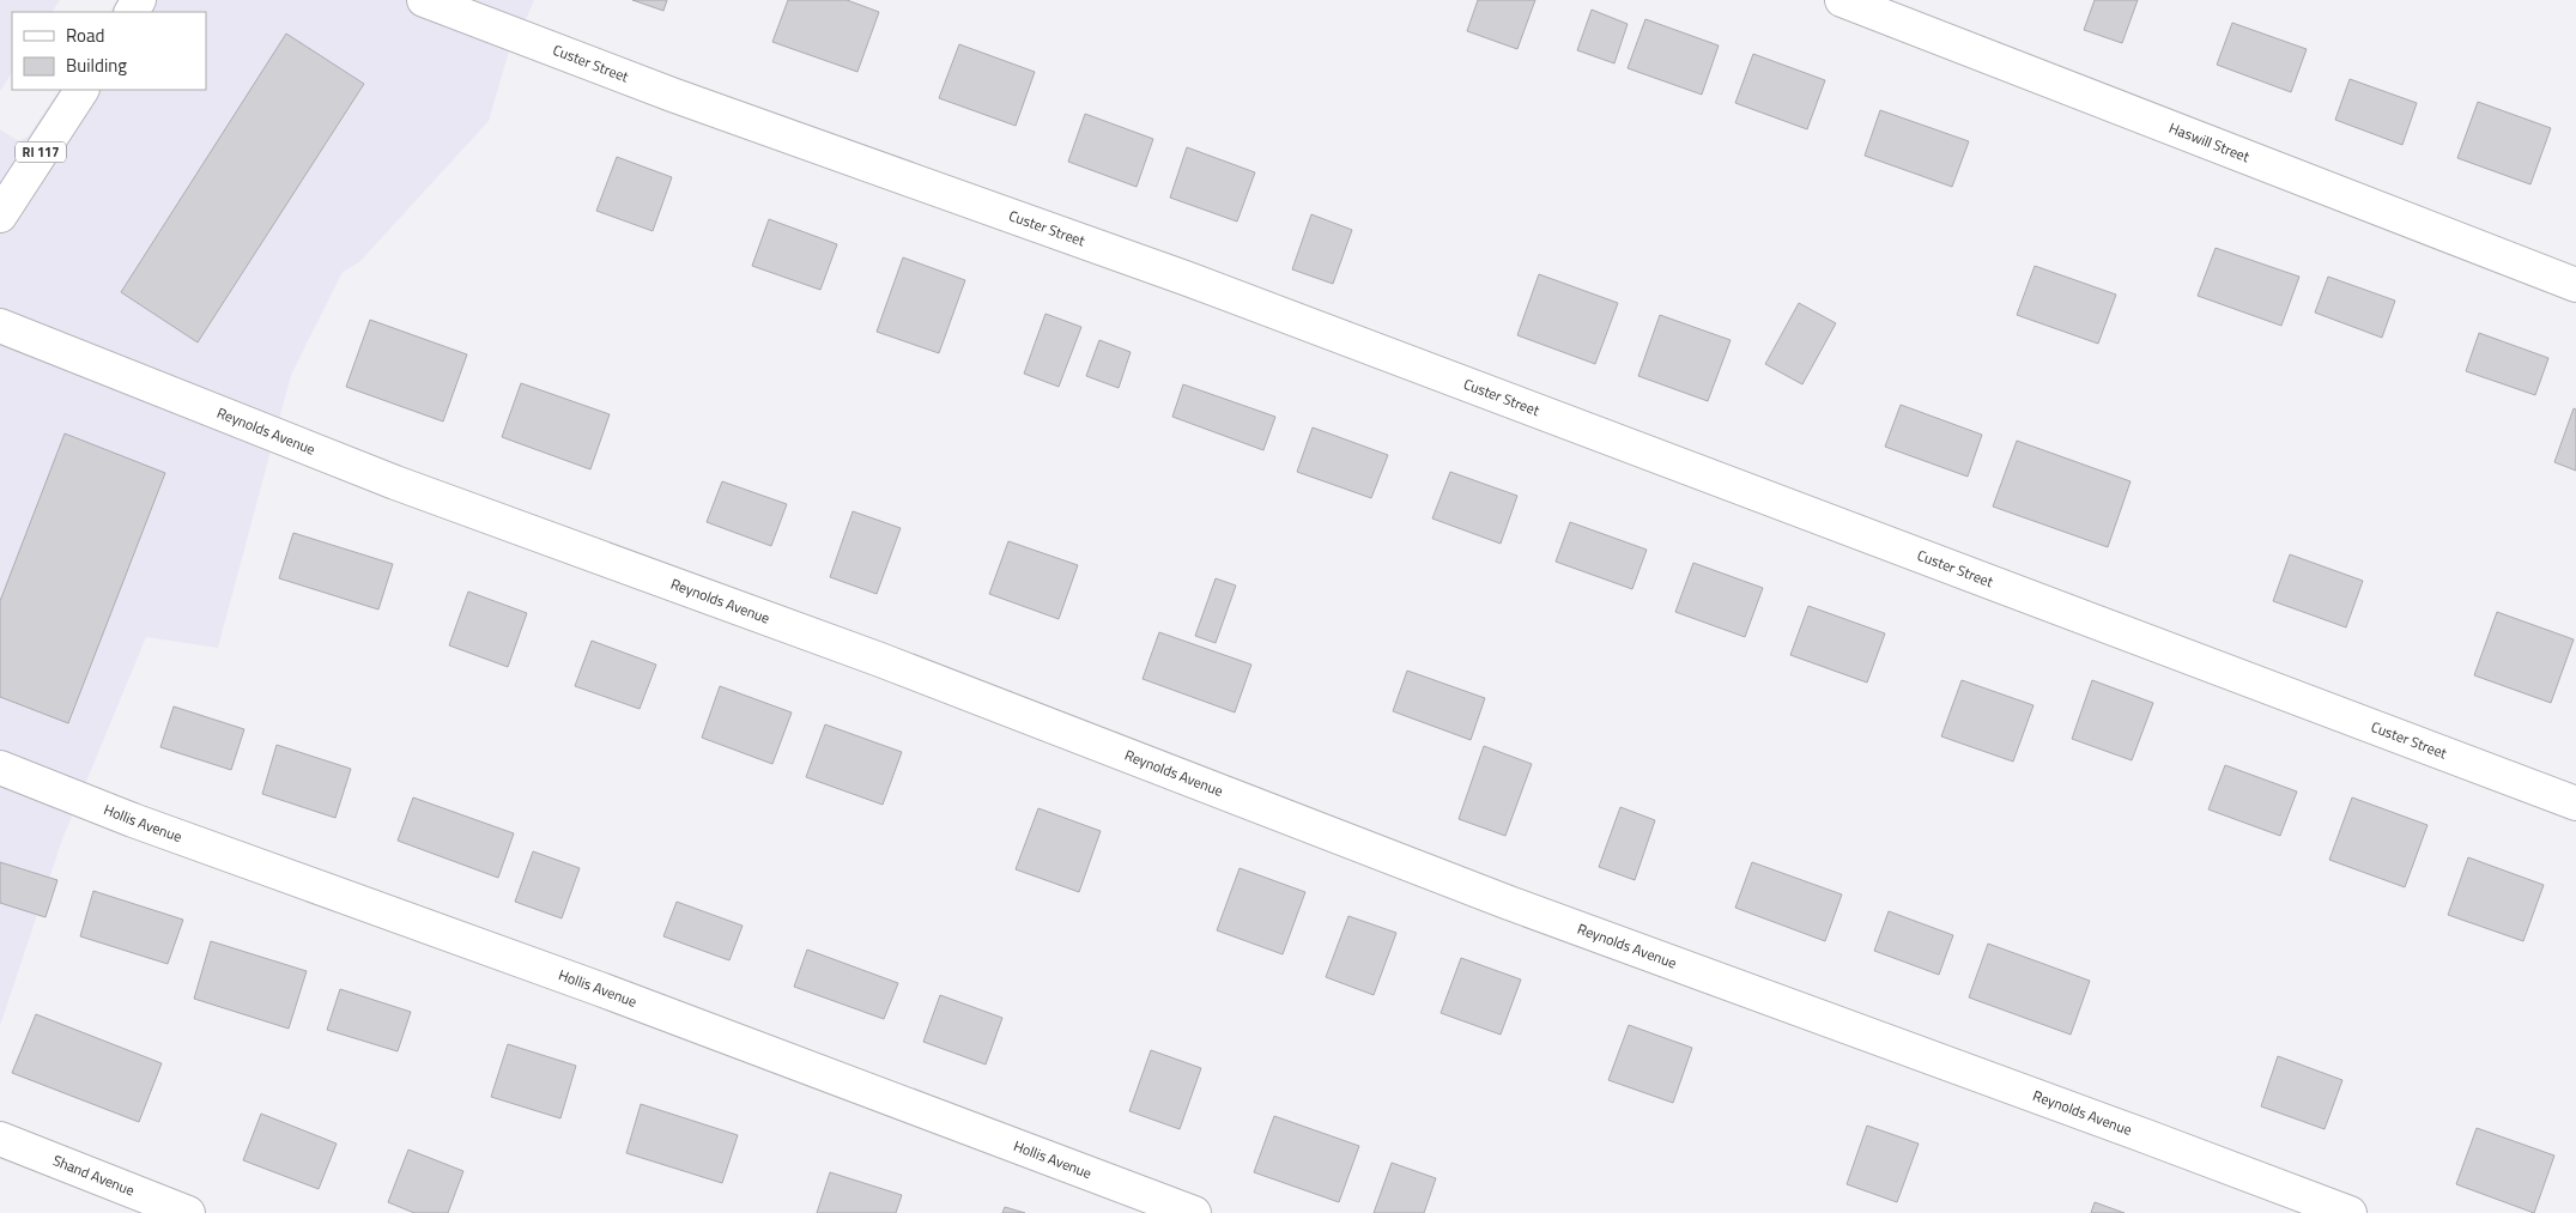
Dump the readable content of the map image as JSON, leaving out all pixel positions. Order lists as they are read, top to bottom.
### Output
{
  "streets": {
    "street": [
      "Custer Street",
      "Haswill Street",
      "RI 117",
      "Reynolds Avenue",
      "Hollis Avenue",
      "Shand Avenue"
    ]
  },
  "legend": ["Road", "Building"]
}
